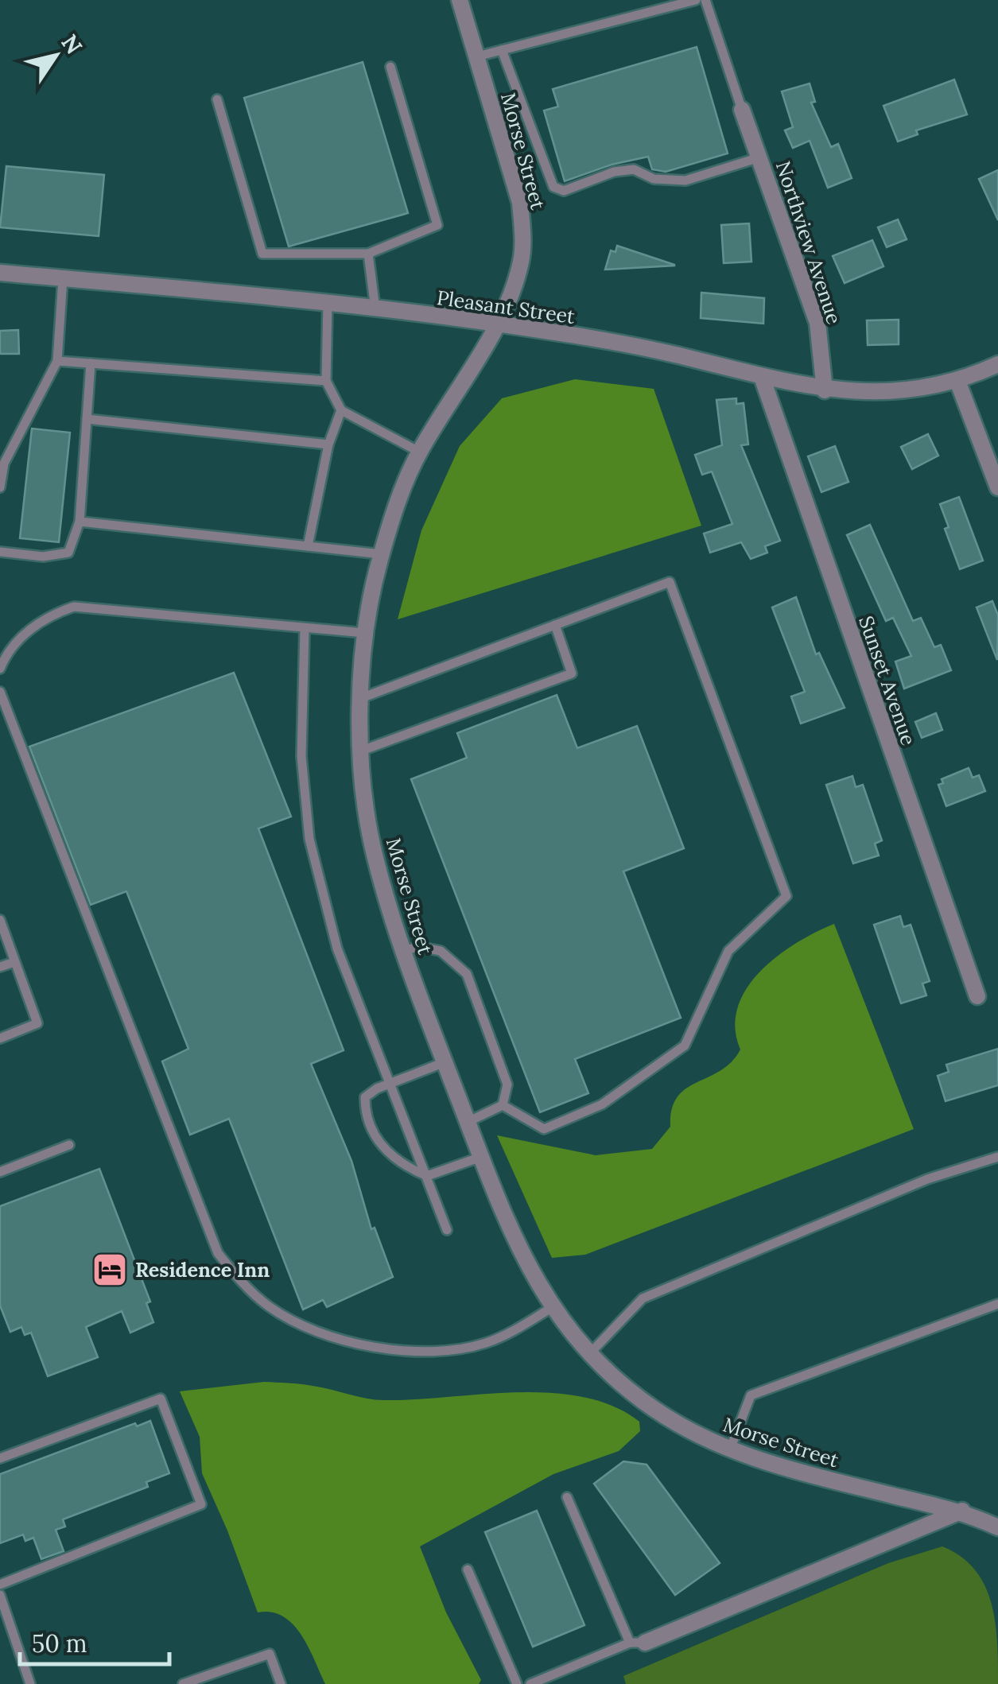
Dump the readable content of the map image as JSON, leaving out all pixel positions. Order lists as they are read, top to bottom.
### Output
{
  "streets": {
    "street": [
      "Morse Street",
      "Northview Avenue",
      "Pleasant Street",
      "Sunset Avenue"
    ]
  },
  "crossings": [
    ["Morse Street", "Pleasant Street"],
    ["Northview Avenue", "Pleasant Street"],
    ["Pleasant Street", "Sunset Avenue"]
  ],
  "places": {
    "hotel": ["Residence Inn"]
  },
  "scale_bar": "50 m",
  "north": "top right"
}
